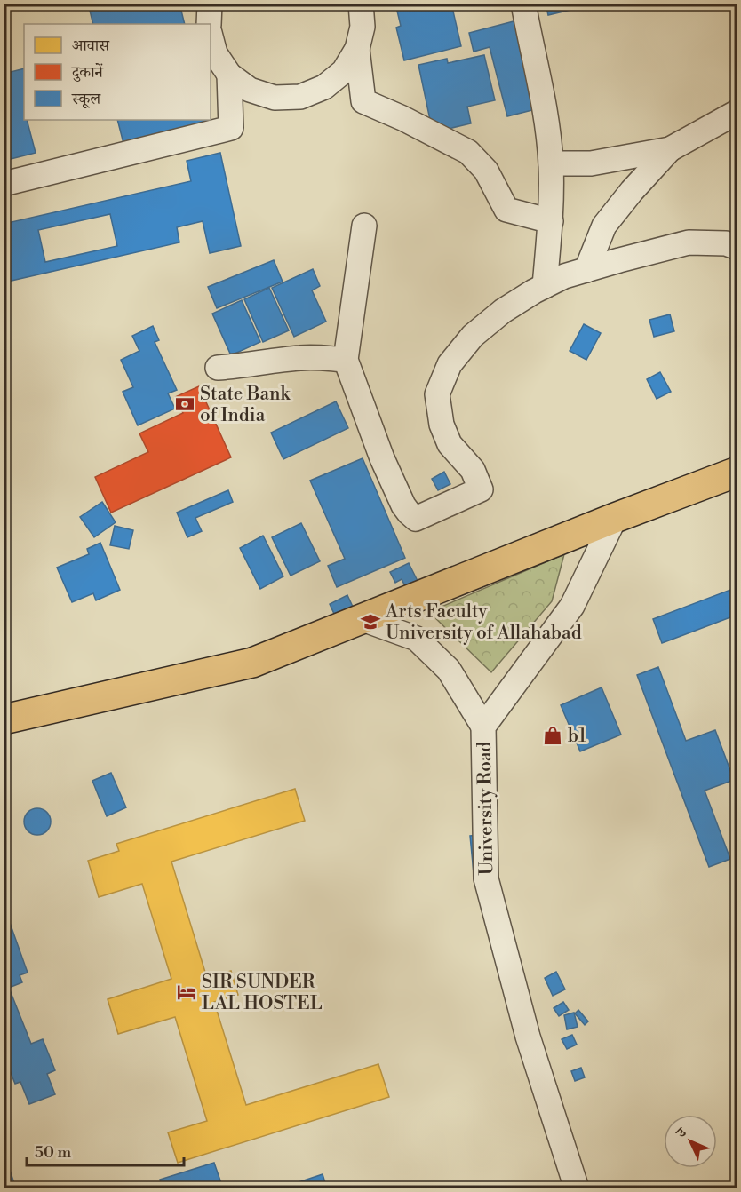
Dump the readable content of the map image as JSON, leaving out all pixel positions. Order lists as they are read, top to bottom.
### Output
{
  "streets": {
    "street": ["University Road"]
  },
  "places": {
    "bank": ["State Bank of India"],
    "school or university": ["Arts Faculty University of Allahabad"],
    "shop": ["b1"],
    "hotel": ["SIR SUNDER LAL HOSTEL"]
  },
  "legend": ["आवास", "दुकानें", "स्कूल"],
  "scale_bar": "50 m",
  "north": "top left"
}
